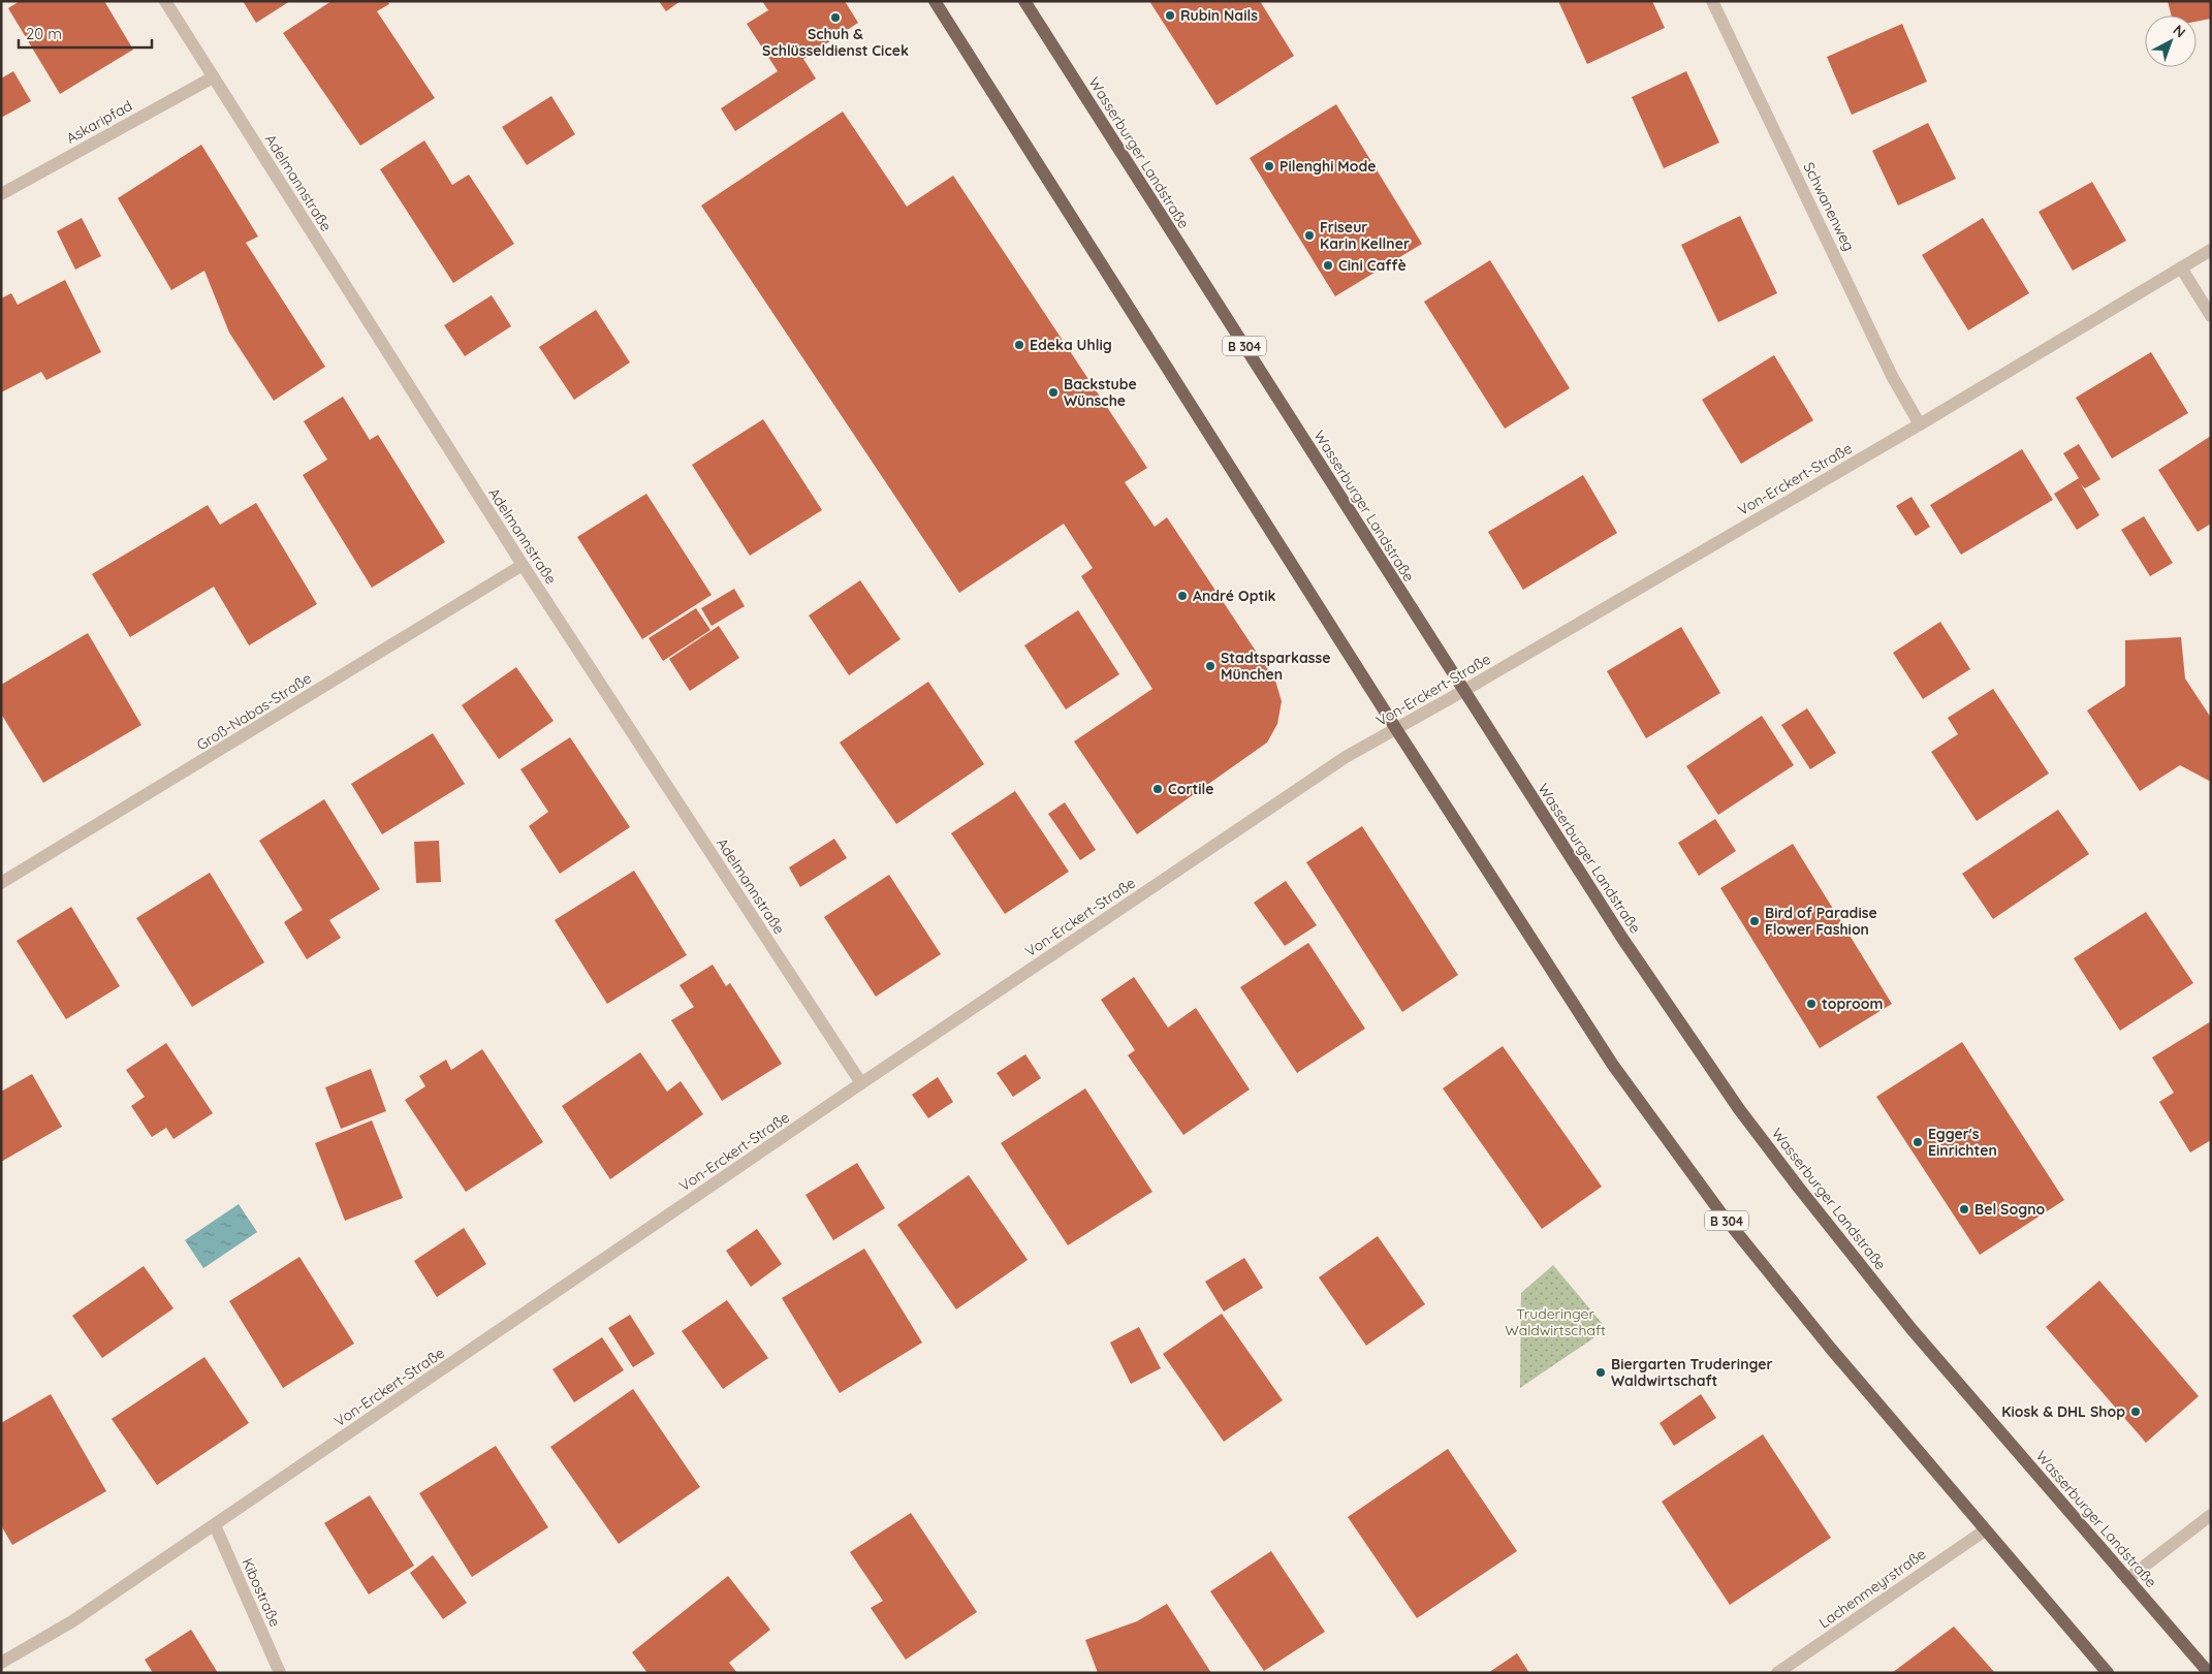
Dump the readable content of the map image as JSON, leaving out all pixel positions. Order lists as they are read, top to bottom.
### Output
{
  "streets": {
    "main road": ["Wasserburger Landstraße", "B 304"],
    "street": [
      "Askaripfad",
      "Adelmannstraße",
      "Schwanenweg",
      "Von-Erckert-Straße",
      "Groß-Nabas-Straße",
      "Lachenmeyrstraße",
      "Kibostraße"
    ]
  },
  "crossings": [
    ["Askaripfad", "Adelmannstraße"],
    ["Wasserburger Landstraße", "Von-Erckert-Straße"],
    ["Adelmannstraße", "Von-Erckert-Straße"],
    ["Adelmannstraße", "Groß-Nabas-Straße"],
    ["Schwanenweg", "Von-Erckert-Straße"],
    ["B 304", "Von-Erckert-Straße"],
    ["B 304", "Lachenmeyrstraße"],
    ["Von-Erckert-Straße", "Kibostraße"]
  ],
  "parks": ["Truderinger Waldwirtschaft"],
  "places": [
    "Rubin Nails",
    "Schuh & Schlüsseldienst Cicek",
    "Pilenghi Mode",
    "Friseur Karin Kellner",
    "Cini Caffè",
    "Edeka Uhlig",
    "Backstube Wünsche",
    "André Optik",
    "Stadtsparkasse München",
    "Cortile",
    "Bird of Paradise Flower Fashion",
    "toproom",
    "Egger's Einrichten",
    "Bel Sogno",
    "Biergarten Truderinger Waldwirtschaft",
    "Kiosk & DHL Shop"
  ],
  "scale_bar": "20 m",
  "north": "top right"
}
